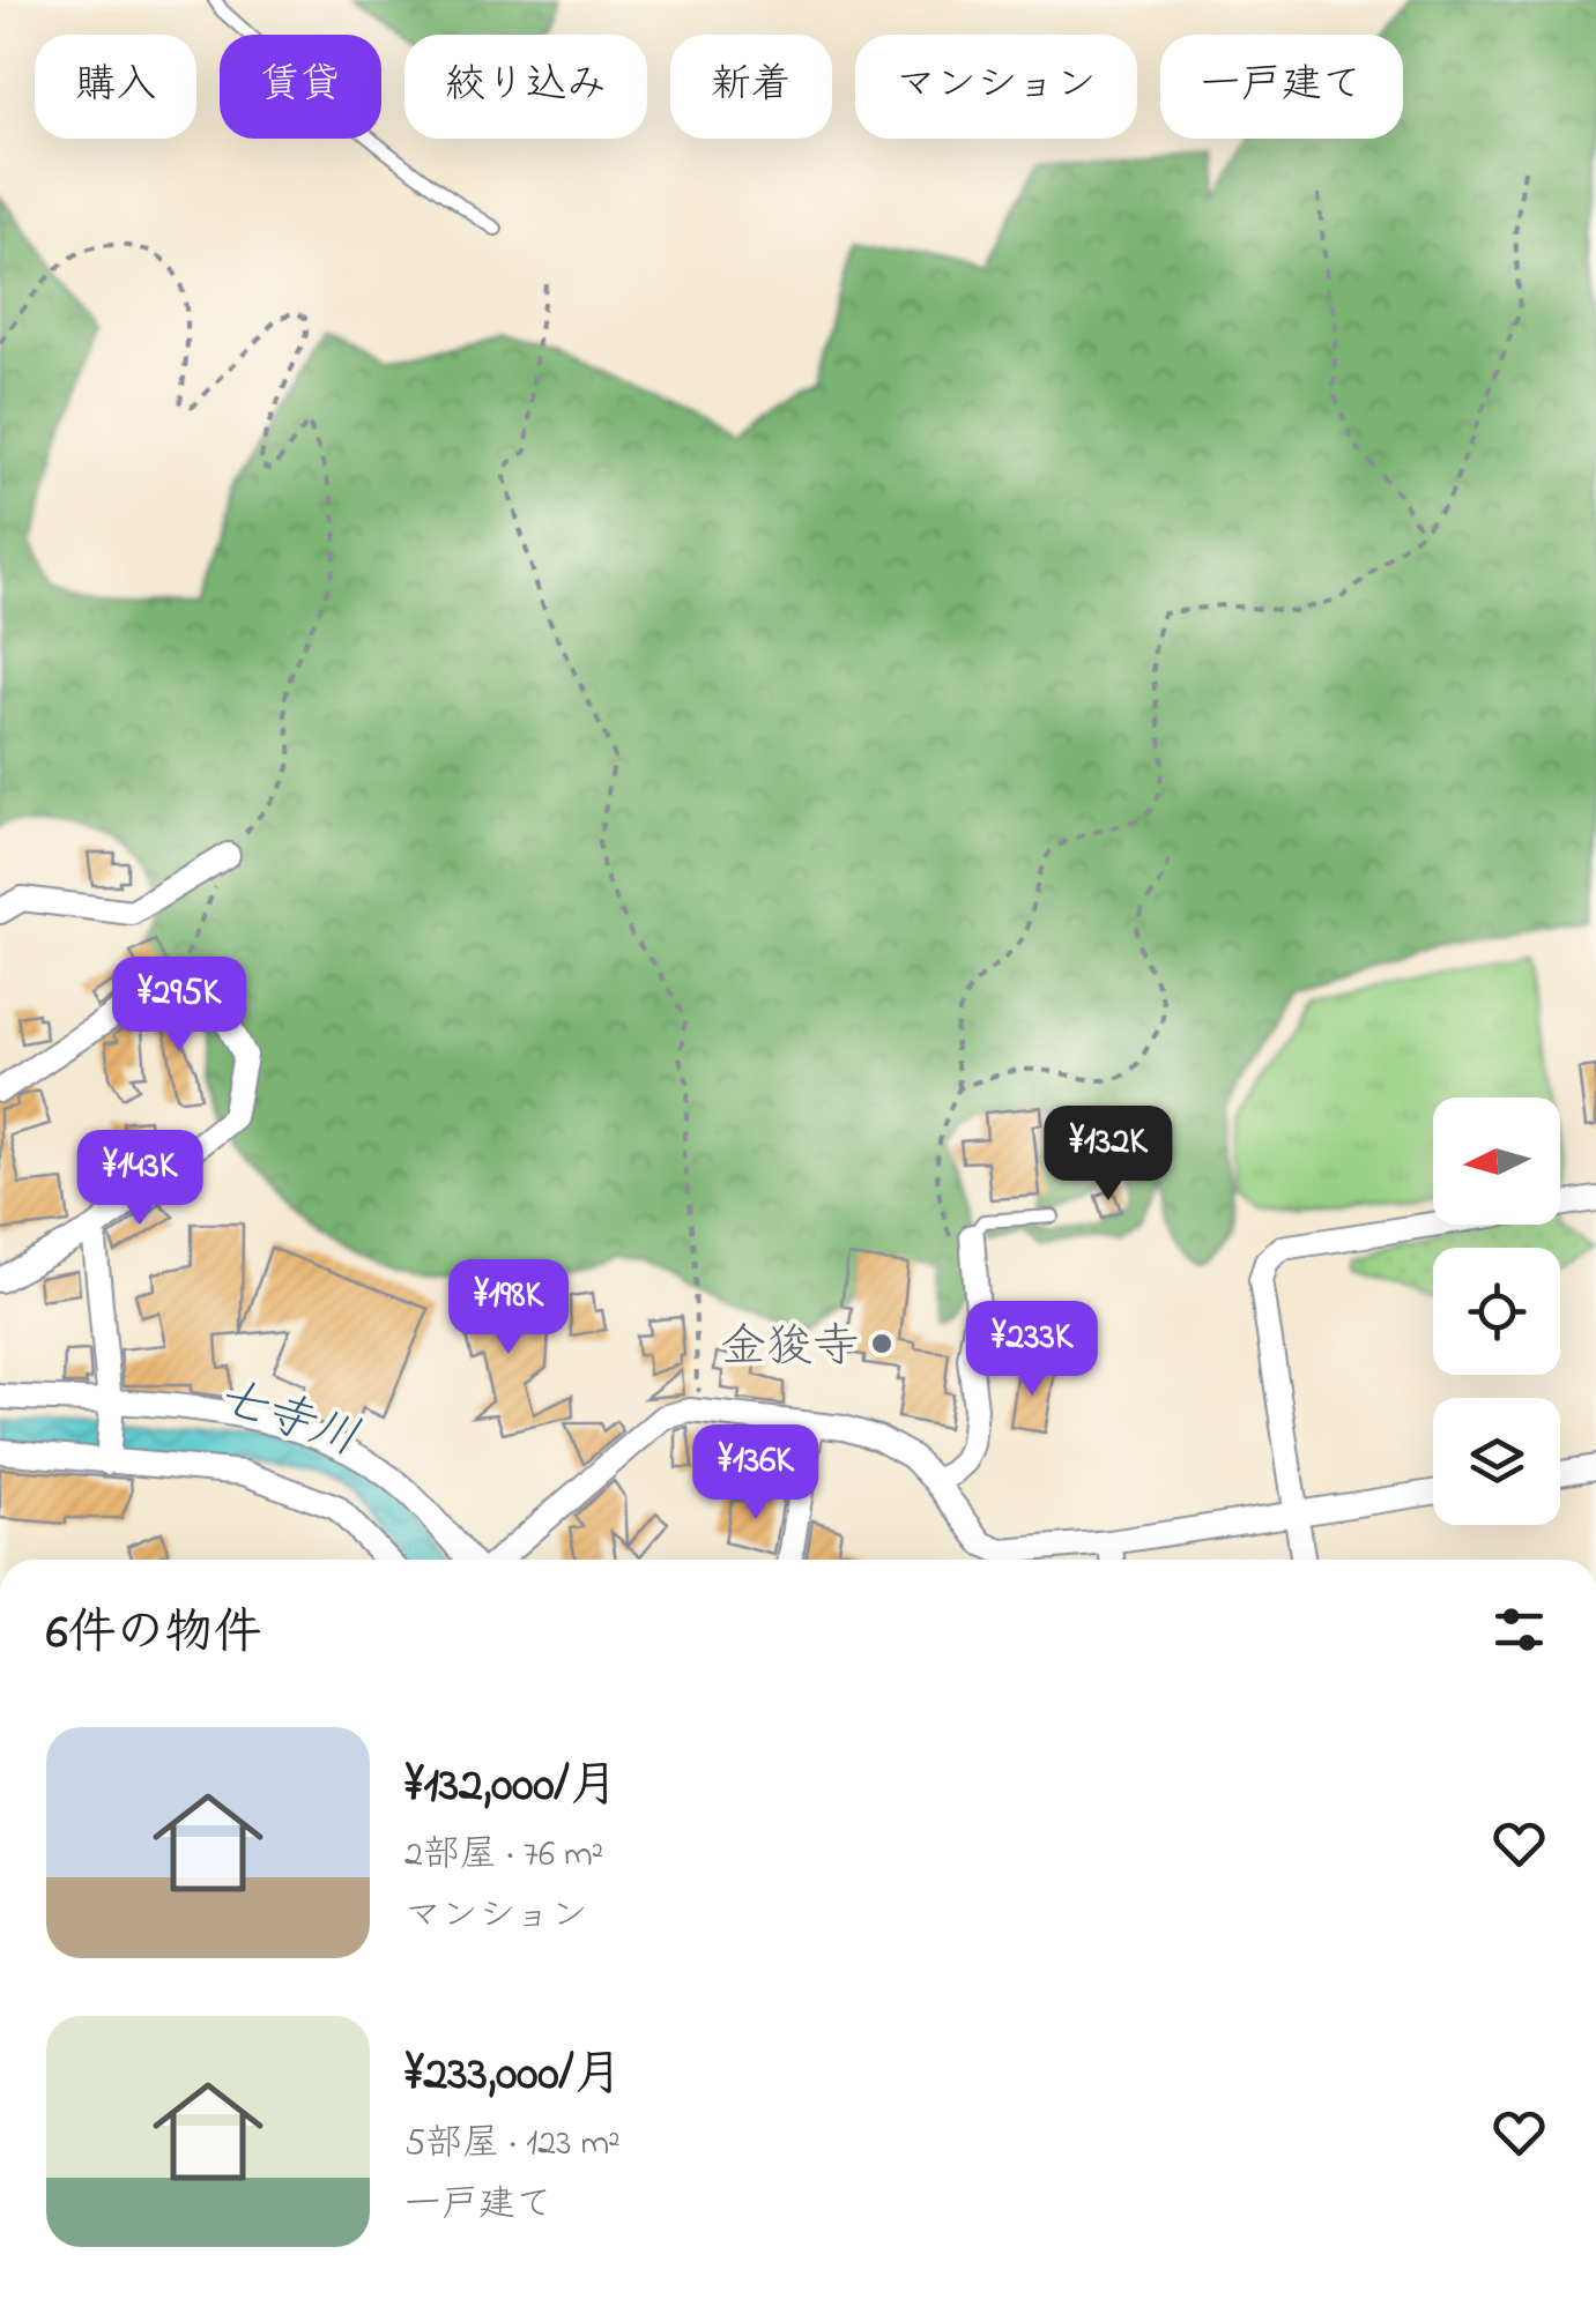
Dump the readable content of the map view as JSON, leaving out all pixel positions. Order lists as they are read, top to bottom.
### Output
{
  "water": ["七寺川"],
  "places": ["金狻寺"],
  "north": "left",
  "page": {
    "chip": [
      "購入",
      "賃貸",
      "絞り込み",
      "新着",
      "マンション",
      "一戸建て"
    ],
    "price": [
      "¥295K",
      "¥132K",
      "¥143K",
      "¥198K",
      "¥233K",
      "¥136K"
    ],
    "heading": "6件の物件",
    "list": [
      {
        "name": "¥132,000/月",
        "note": "2部屋 · 76 m² · マンション"
      },
      {
        "name": "¥233,000/月",
        "note": "5部屋 · 123 m² · 一戸建て"
      }
    ]
  }
}
